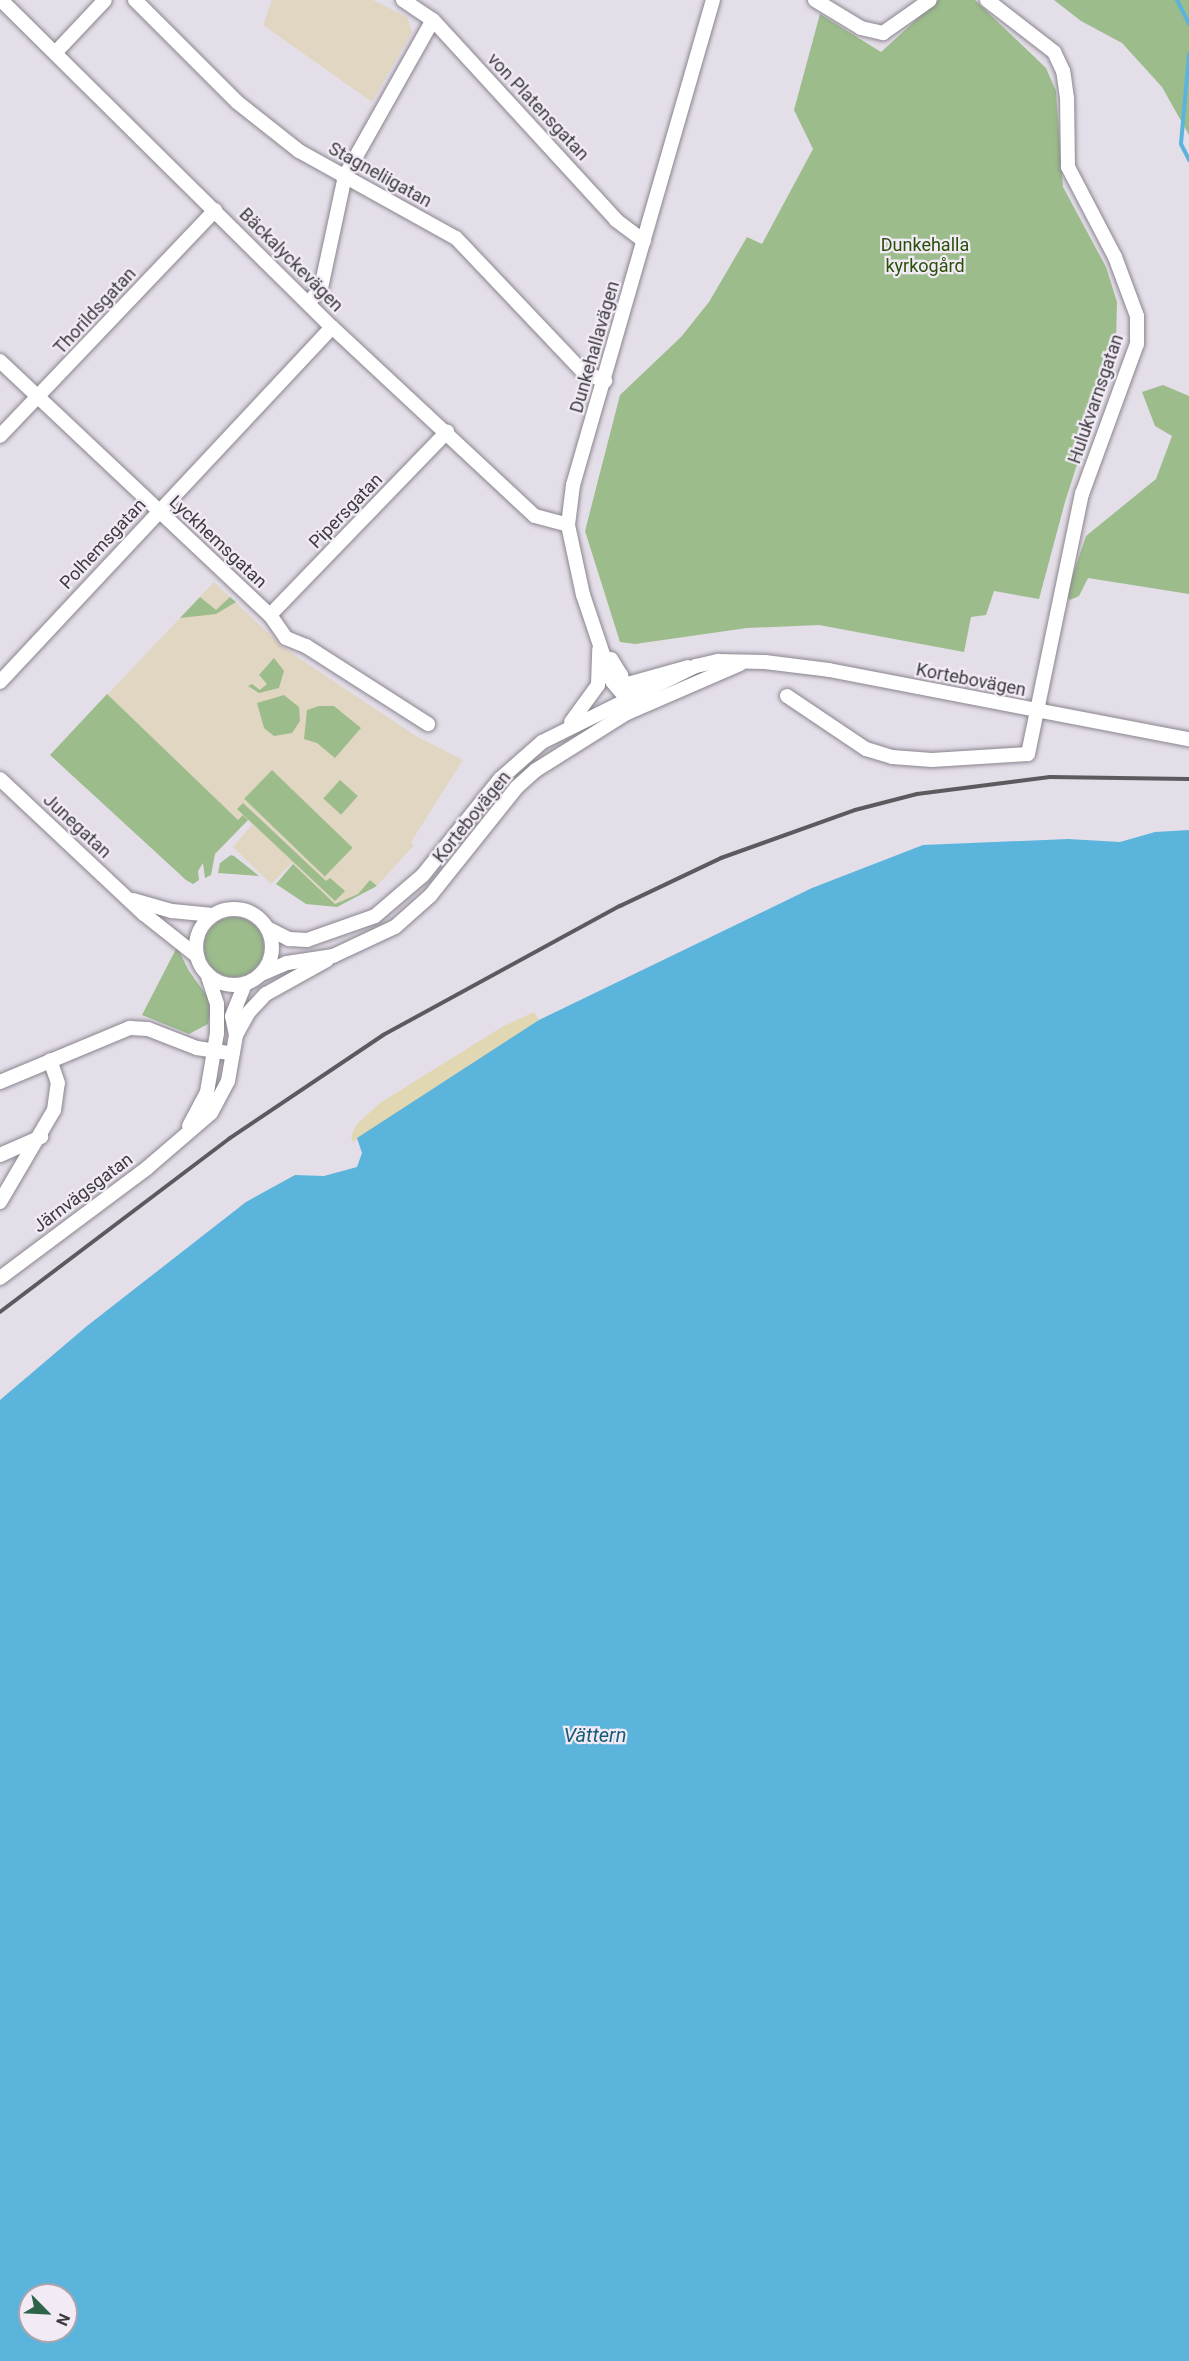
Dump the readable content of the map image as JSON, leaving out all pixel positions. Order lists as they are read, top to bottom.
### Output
{
  "streets": {
    "street": [
      "von Platensgatan",
      "Stagneliigatan",
      "Bäckalyckevägen",
      "Thorildsgatan",
      "Dunkehallavägen",
      "Hulukvarnsgatan",
      "Pipersgatan",
      "Lyckhemsgatan",
      "Polhemsgatan",
      "Kortebovägen",
      "Junegatan",
      "Järnvägsgatan"
    ]
  },
  "crossings": [
    ["von Platensgatan", "Dunkehallavägen"],
    ["Stagneliigatan", "Dunkehallavägen"],
    ["Bäckalyckevägen", "Thorildsgatan"],
    ["Bäckalyckevägen", "Dunkehallavägen"],
    ["Bäckalyckevägen", "Pipersgatan"],
    ["Bäckalyckevägen", "Polhemsgatan"],
    ["Thorildsgatan", "Lyckhemsgatan"],
    ["Dunkehallavägen", "Kortebovägen"],
    ["Hulukvarnsgatan", "Kortebovägen"],
    ["Pipersgatan", "Lyckhemsgatan"],
    ["Lyckhemsgatan", "Polhemsgatan"],
    ["Kortebovägen", "Junegatan"],
    ["Kortebovägen", "Järnvägsgatan"],
    ["Junegatan", "Järnvägsgatan"]
  ],
  "water": ["Vättern"],
  "parks": ["Dunkehalla kyrkogård"],
  "north": "bottom right"
}
